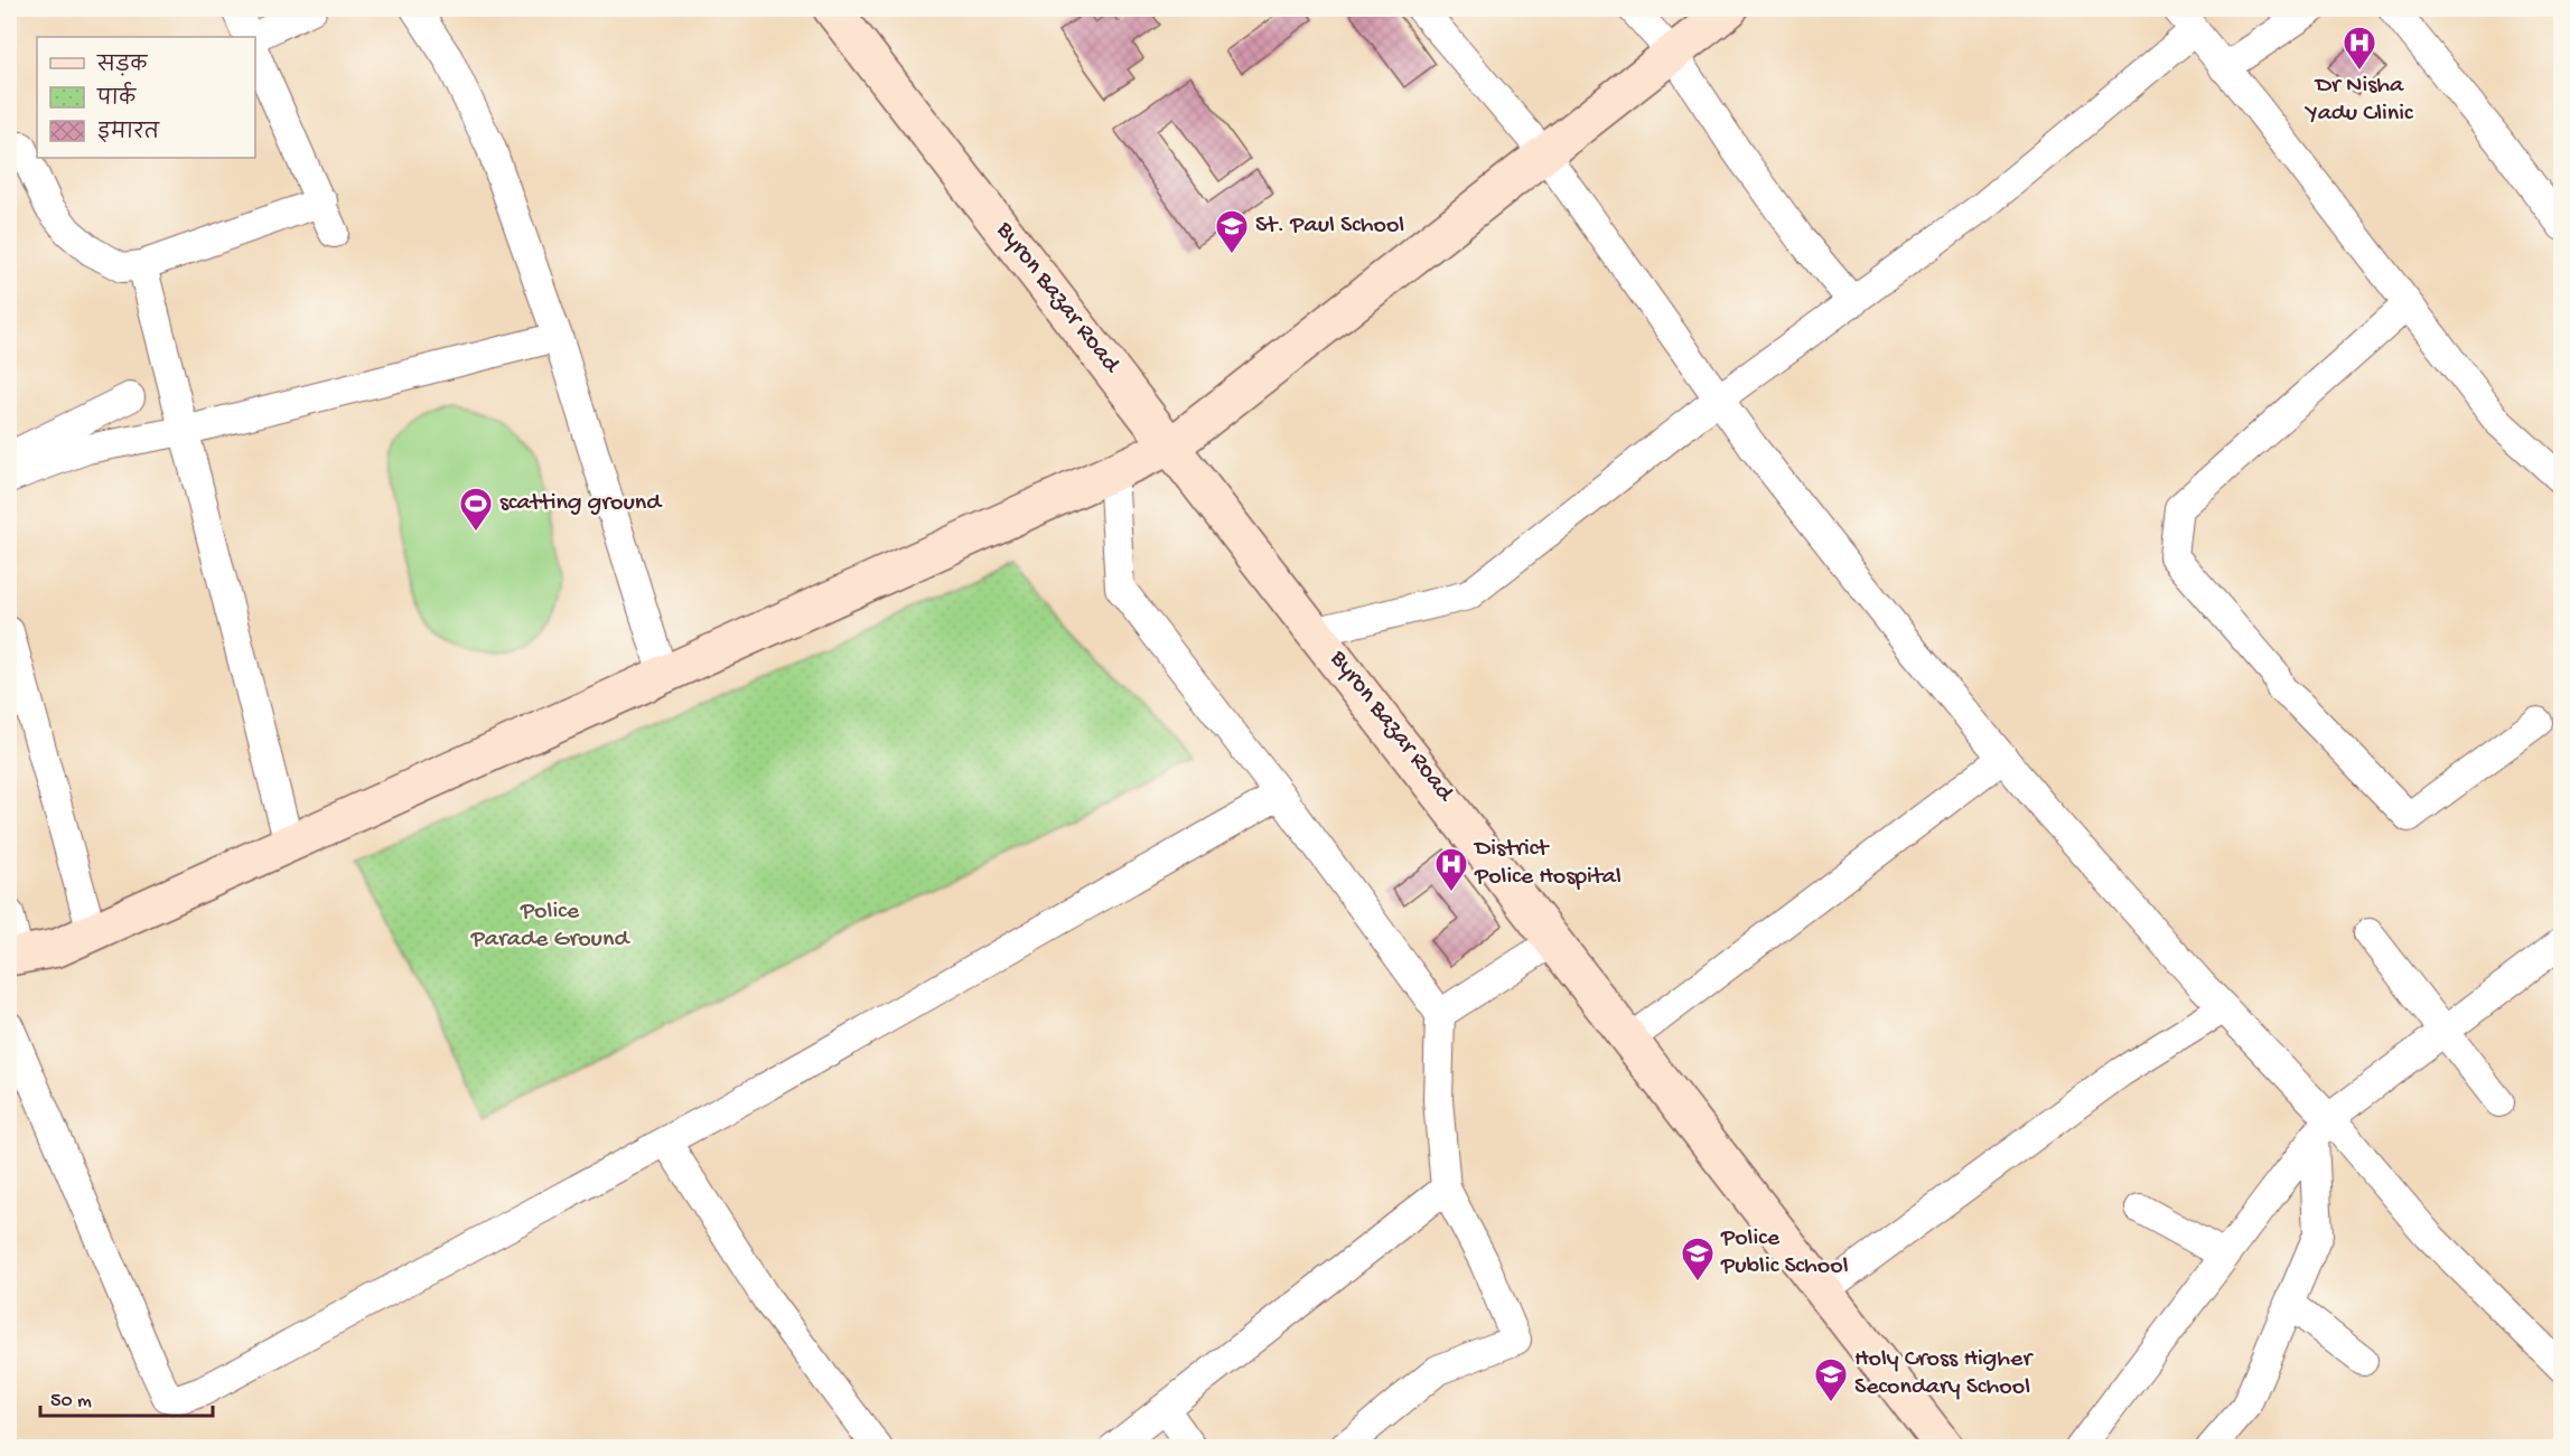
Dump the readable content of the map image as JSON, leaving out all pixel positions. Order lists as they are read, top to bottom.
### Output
{
  "streets": {
    "street": ["Byron Bazar Road"]
  },
  "parks": ["Police Parade Ground"],
  "places": {
    "hospital": ["Dr Nisha Yadu Clinic", "District Police Hospital"],
    "school or university": ["St. Paul School", "Police Public School", "Holy Cross Higher Secondary School"],
    "sports": ["scatting ground"]
  },
  "legend": ["सड़क", "पार्क", "इमारत"],
  "scale_bar": "50 m"
}
